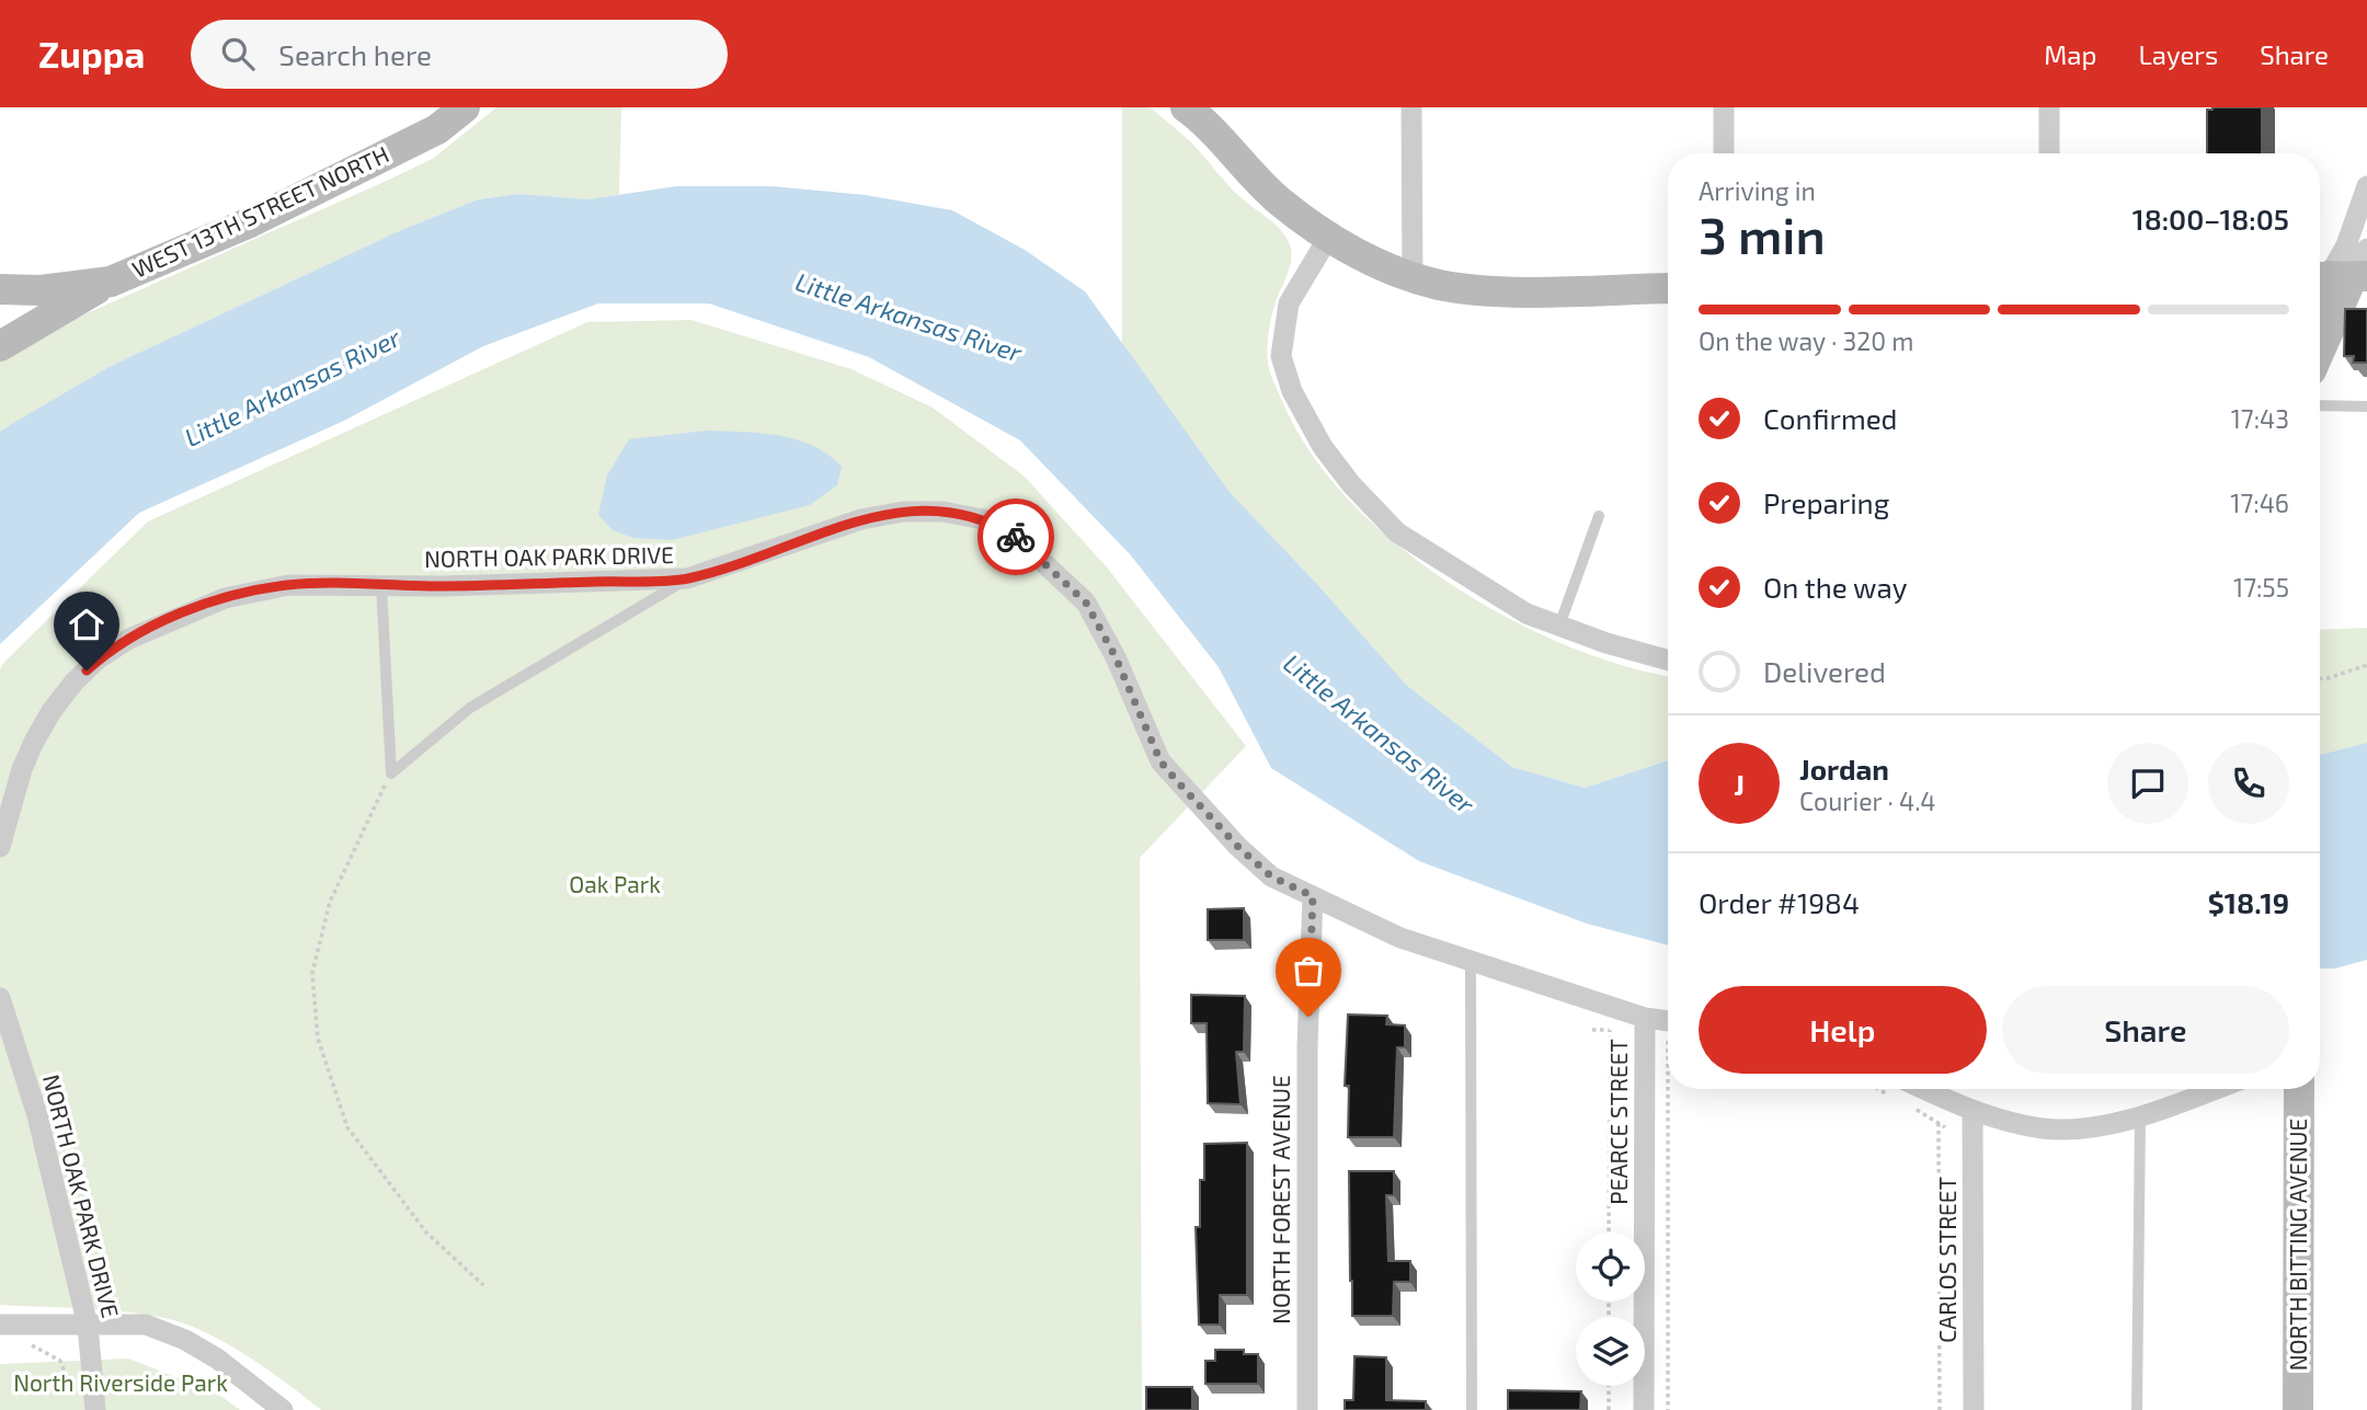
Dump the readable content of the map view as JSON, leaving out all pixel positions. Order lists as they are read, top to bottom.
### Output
{
  "streets": {
    "street": [
      "WEST 13TH STREET NORTH",
      "NORTH OAK PARK DRIVE",
      "PEARCE STREET",
      "NORTH FOREST AVENUE",
      "NORTH BITTING AVENUE",
      "CARLOS STREET"
    ]
  },
  "crossings": [
    ["NORTH OAK PARK DRIVE", "PEARCE STREET"],
    ["NORTH OAK PARK DRIVE", "NORTH FOREST AVENUE"]
  ],
  "water": ["Little Arkansas River"],
  "parks": ["Oak Park", "North Riverside Park"],
  "page": {
    "header": "Zuppa",
    "search": "Search here",
    "nav": ["Map", "Layers", "Share"],
    "heading": ["3 min", "Arriving in", "18:00–18:05"],
    "panel": [
      "Jordan",
      "Courier · 4.4",
      "Order #1984",
      "$18.19"
    ],
    "bar": "On the way · 320 m",
    "list": [
      ["Confirmed", "17:43"],
      ["Preparing", "17:46"],
      ["On the way", "17:55"],
      "Delivered"
    ],
    "round": "J",
    "buttons": ["Help", "Share"]
  }
}
